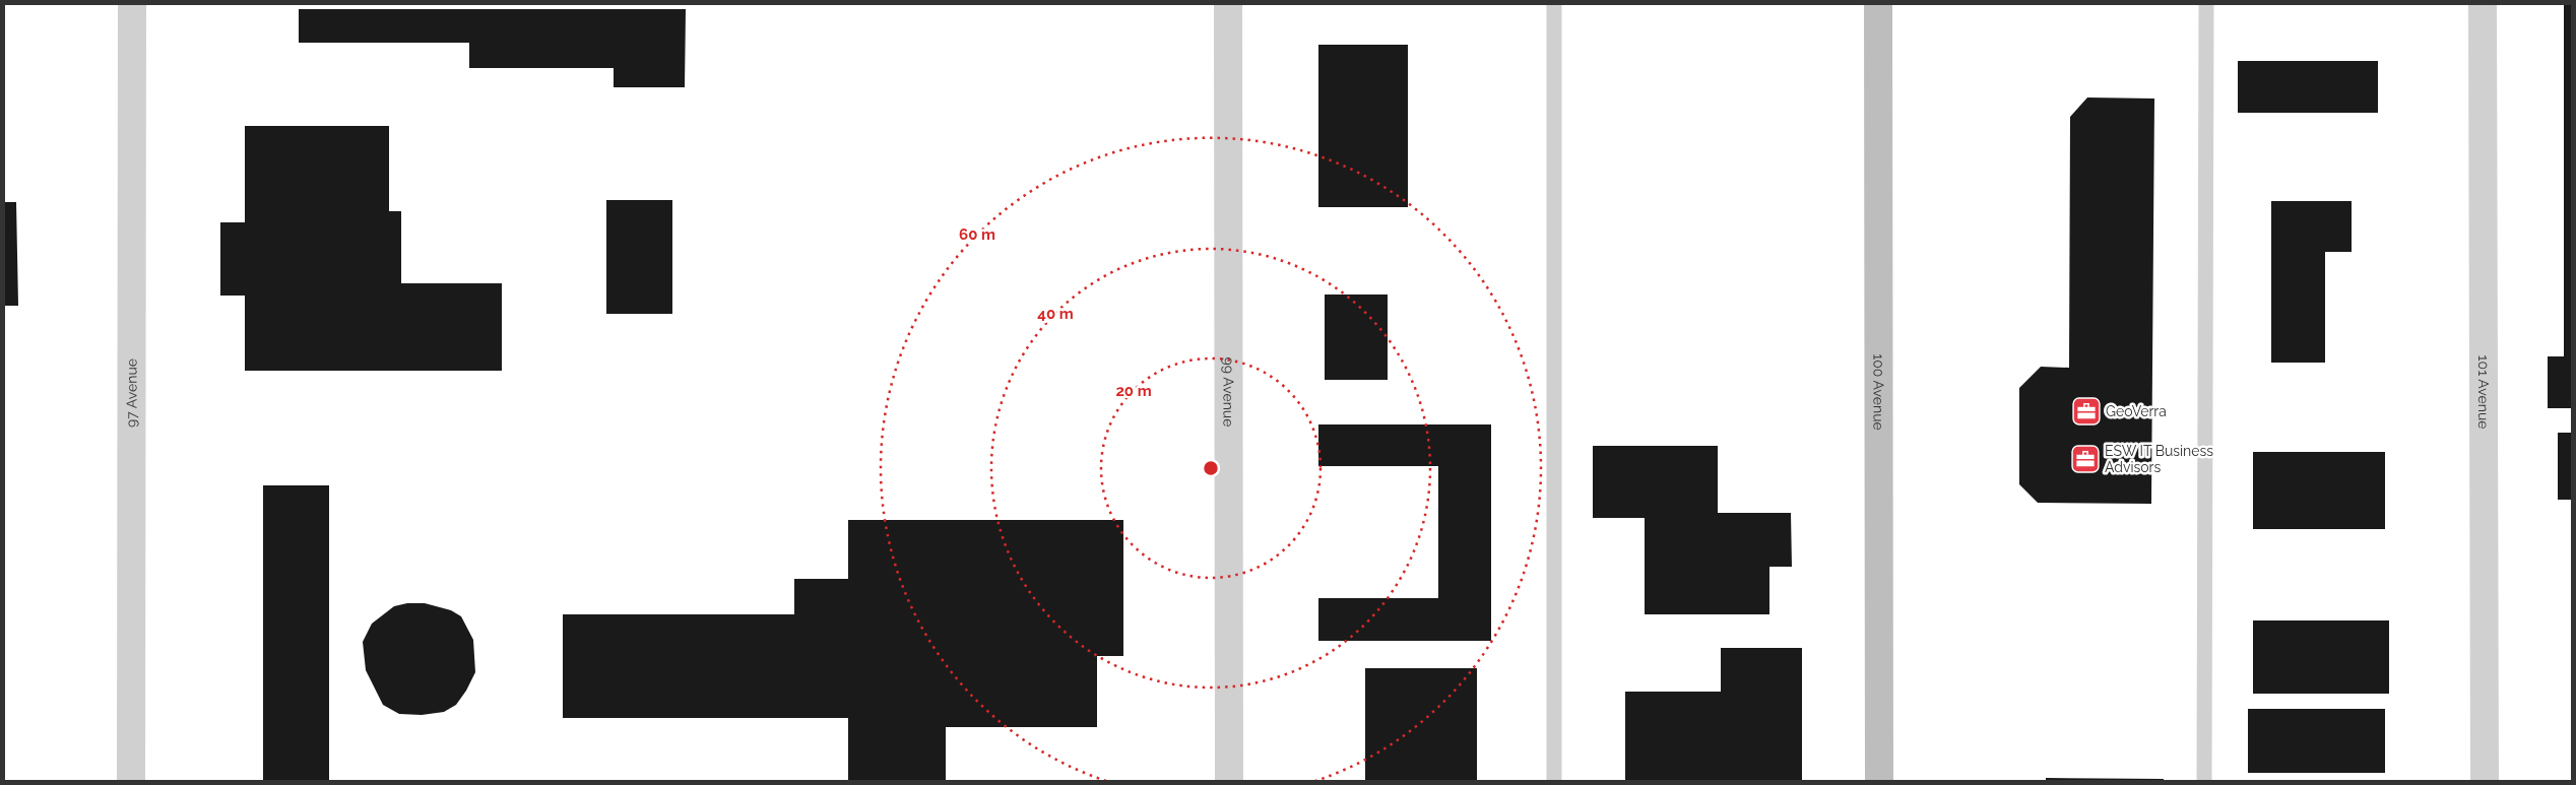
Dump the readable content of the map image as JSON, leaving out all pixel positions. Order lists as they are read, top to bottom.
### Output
{
  "streets": {
    "main road": ["100 Avenue"],
    "street": ["101 Avenue", "97 Avenue", "99 Avenue"]
  },
  "places": {
    "office": ["GeoVerra", "ESW IT Business Advisors"]
  },
  "rings": ["60 m", "40 m", "20 m"]
}
